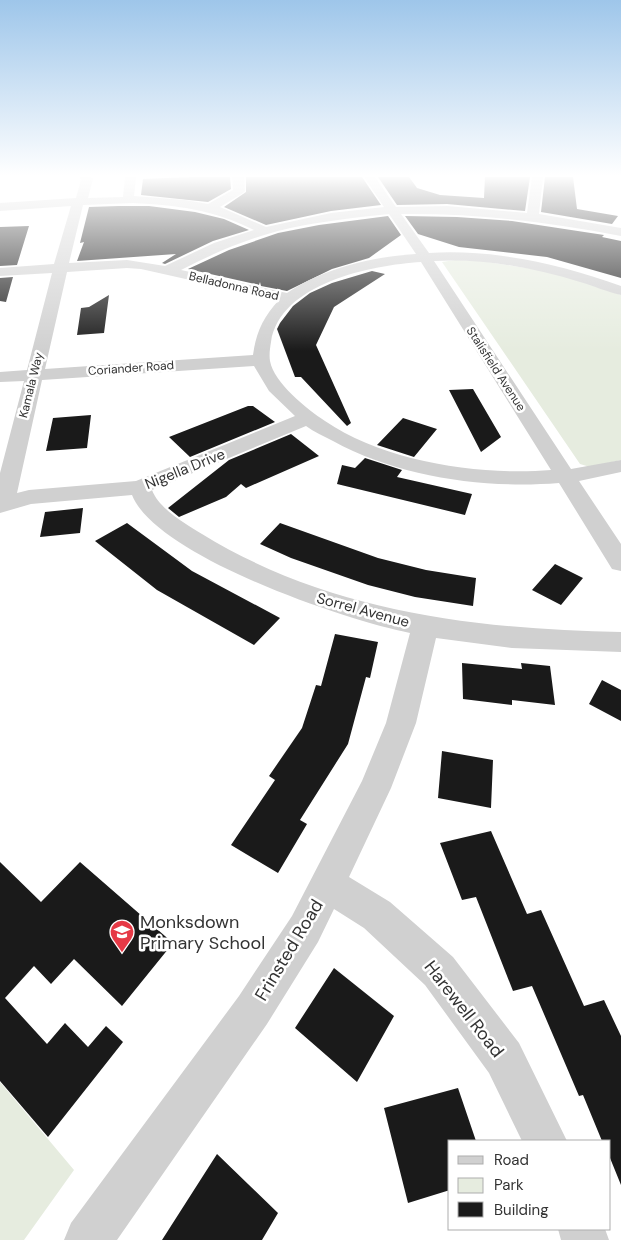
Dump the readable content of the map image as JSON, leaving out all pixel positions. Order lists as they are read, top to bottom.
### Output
{
  "streets": {
    "street": [
      "Belladonna Road",
      "Coriander Road",
      "Stalisfield Avenue",
      "Kamala Way",
      "Nigella Drive",
      "Sorrel Avenue",
      "Frinsted Road",
      "Harewell Road"
    ]
  },
  "crossings": [
    ["Belladonna Road", "Kamala Way"],
    ["Coriander Road", "Kamala Way"],
    ["Kamala Way", "Nigella Drive"],
    ["Nigella Drive", "Sorrel Avenue"],
    ["Sorrel Avenue", "Frinsted Road"],
    ["Frinsted Road", "Harewell Road"]
  ],
  "places": {
    "school or university": ["Monksdown Primary School"]
  },
  "legend": ["Road", "Park", "Building"]
}
